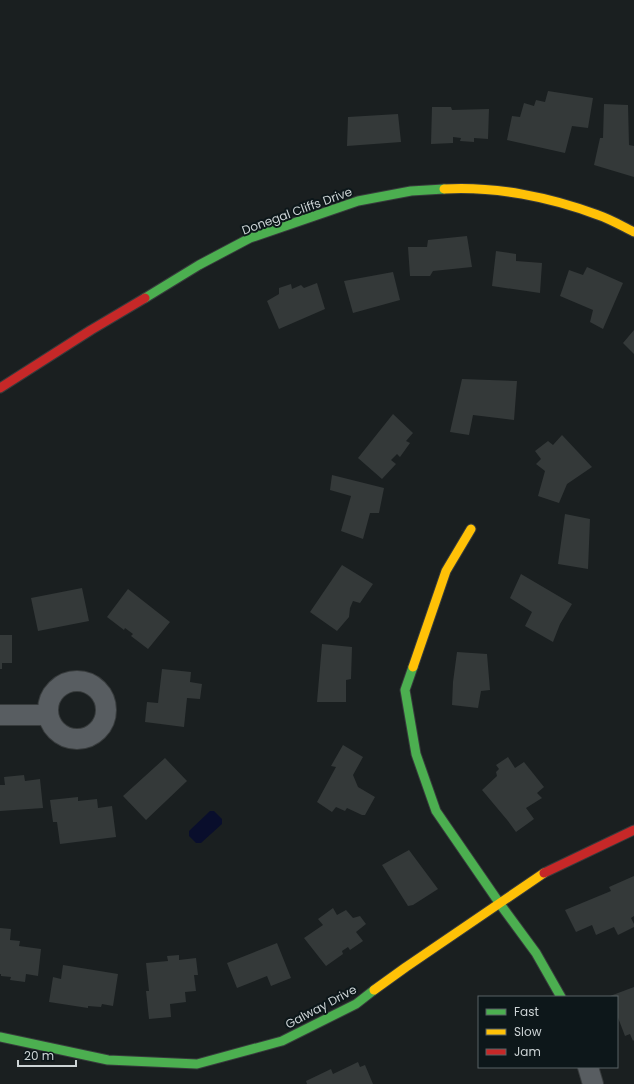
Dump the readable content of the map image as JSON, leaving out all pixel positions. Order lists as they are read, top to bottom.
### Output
{
  "streets": {
    "street": ["Donegal Cliffs Drive", "Galway Drive"]
  },
  "legend": ["Fast", "Slow", "Jam"],
  "scale_bar": "20 m"
}
